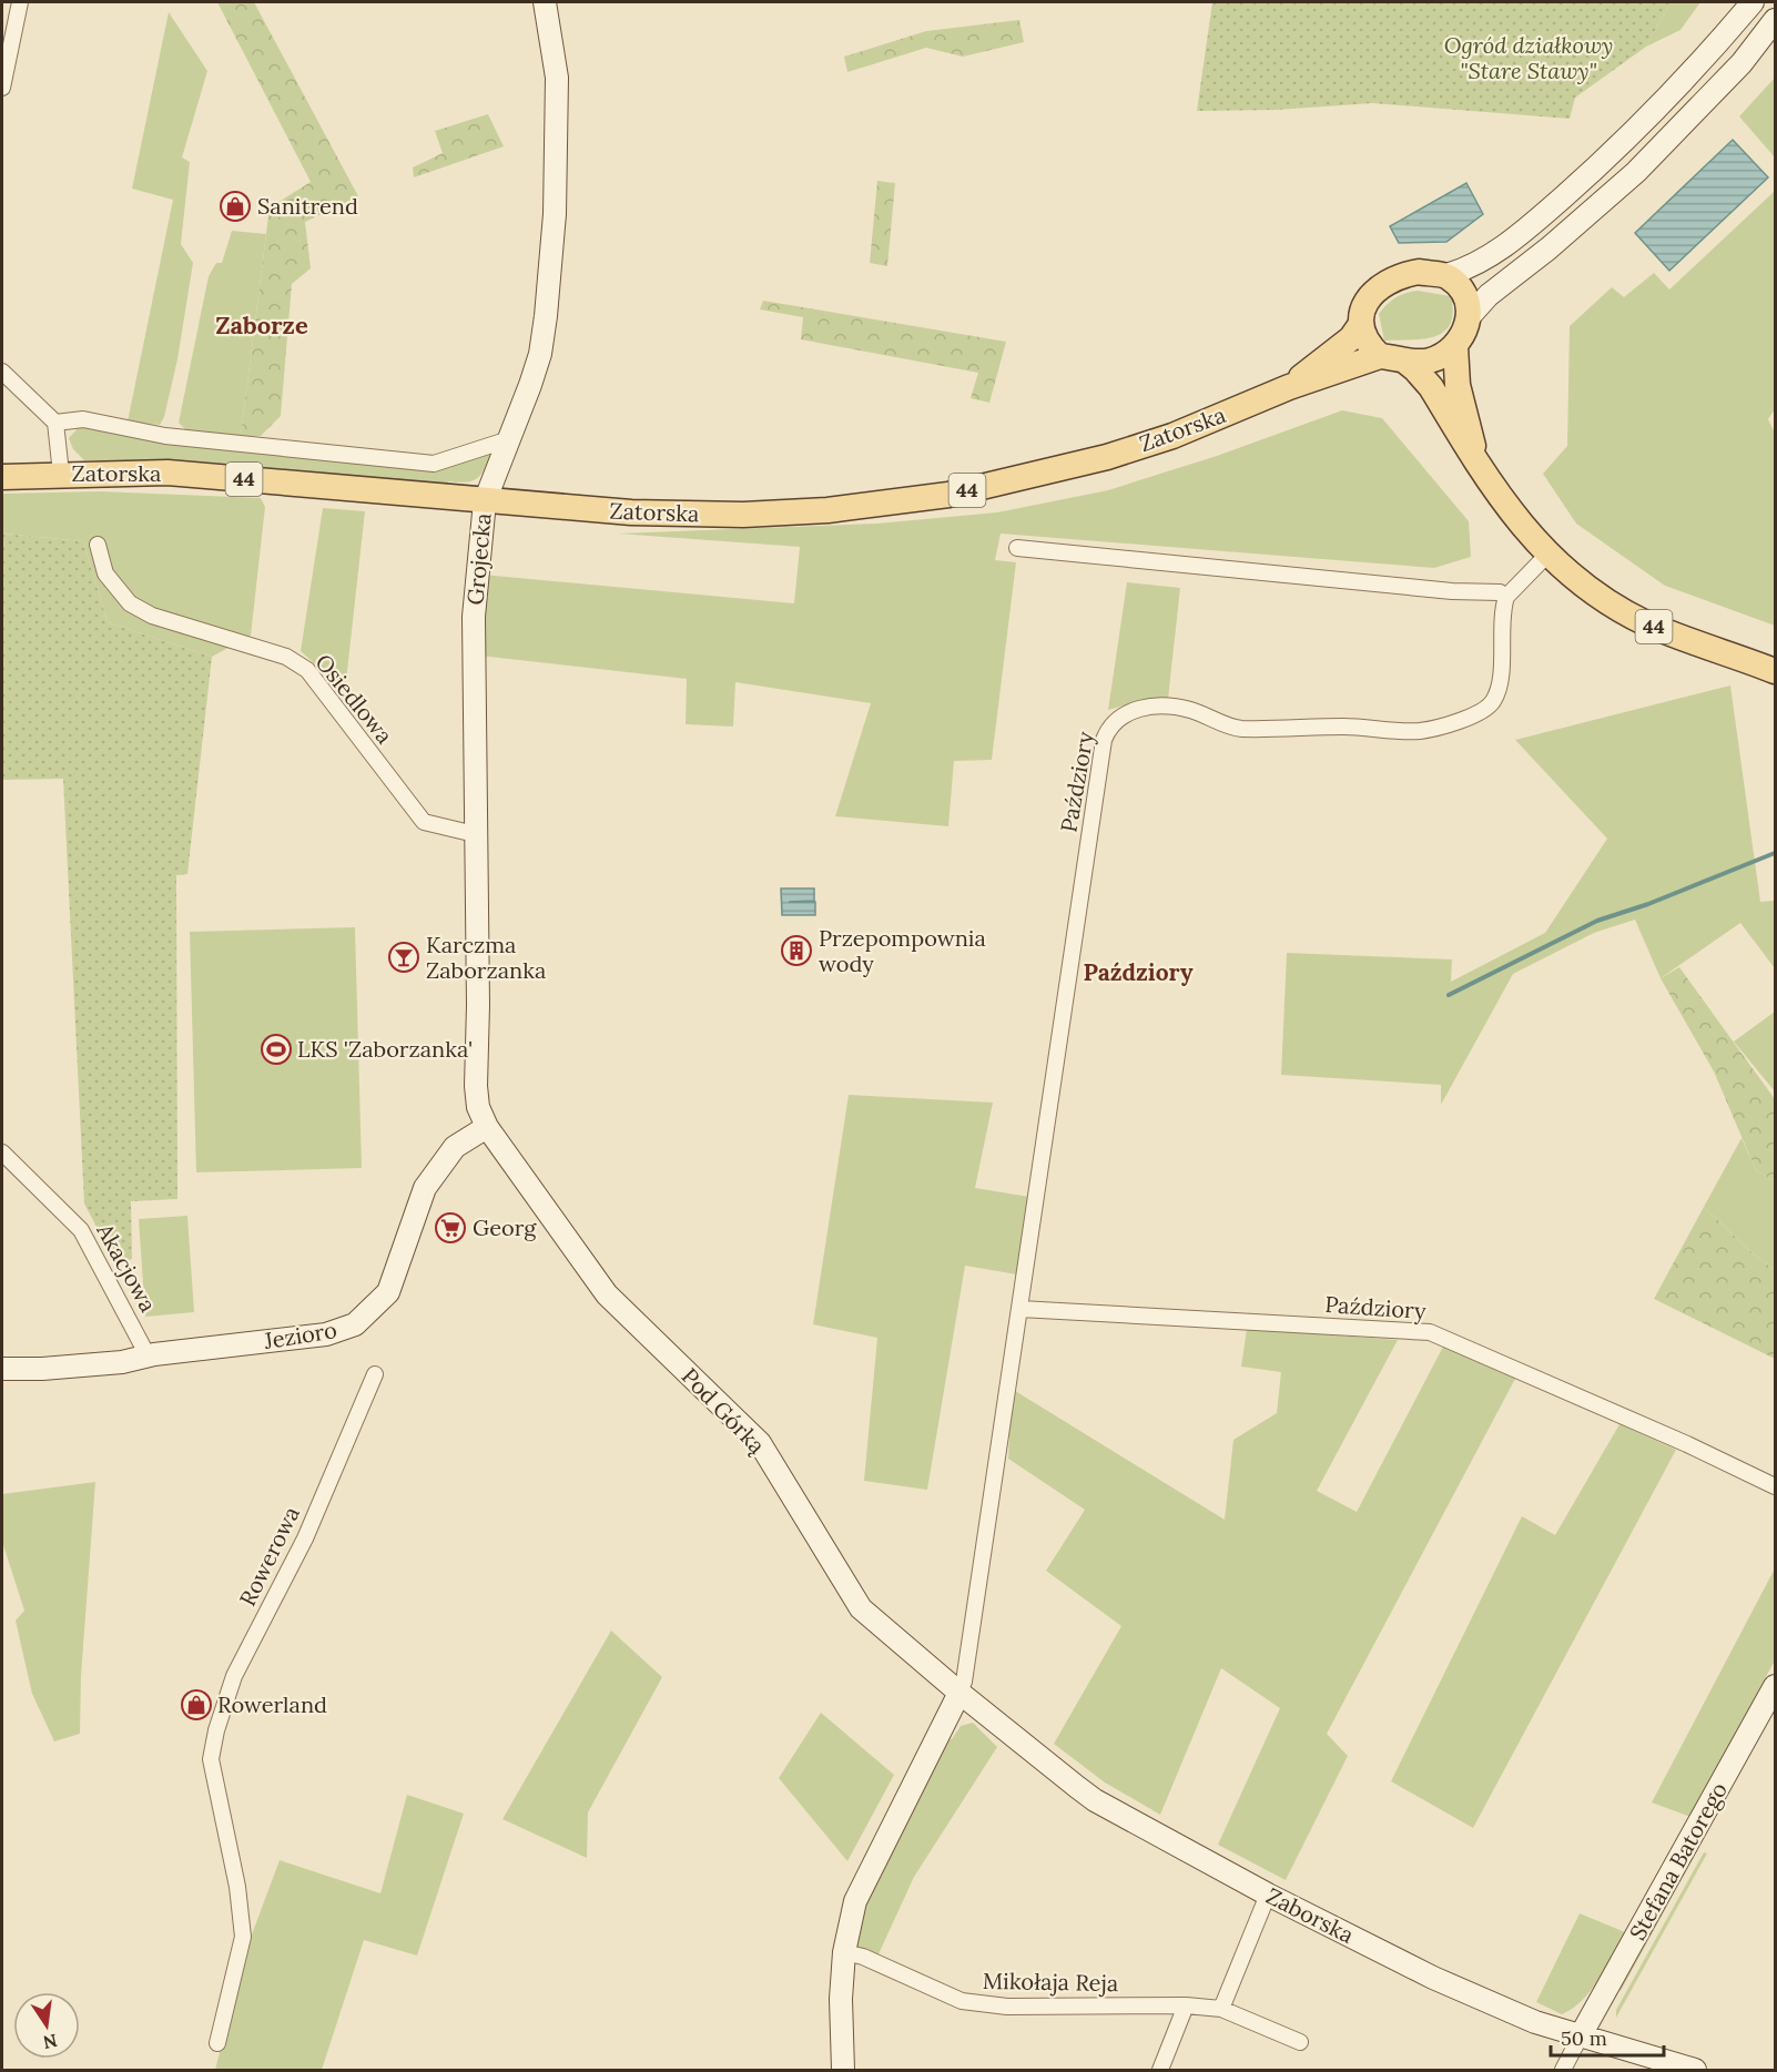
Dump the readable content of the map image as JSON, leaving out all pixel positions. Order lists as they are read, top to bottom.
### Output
{
  "streets": {
    "main road": ["Zatorska", "44"],
    "street": [
      "Grojecka",
      "Osiedlowa",
      "Paździory",
      "Akacjowa",
      "Jezioro",
      "Pod Górką",
      "Rowerowa",
      "Stefana Batorego",
      "Zaborska",
      "Mikołaja Reja"
    ]
  },
  "crossings": [
    ["Zatorska", "44"],
    ["Zatorska", "Grojecka"],
    ["Grojecka", "Osiedlowa"],
    ["Grojecka", "Jezioro"],
    ["Grojecka", "Pod Górką"],
    ["Paździory", "Pod Górką"],
    ["Paździory", "Zaborska"],
    ["Akacjowa", "Jezioro"],
    ["Jezioro", "Pod Górką"],
    ["Pod Górką", "Zaborska"],
    ["Stefana Batorego", "Zaborska"]
  ],
  "districts": ["Zaborze", "Paździory"],
  "parks": ["Ogród działkowy \"Stare Stawy\""],
  "places": {
    "shop": ["Sanitrend", "Rowerland"],
    "building": ["Przepompownia wody"],
    "bar": ["Karczma Zaborzanka"],
    "sports": ["LKS 'Zaborzanka'"],
    "supermarket": ["Georg"]
  },
  "scale_bar": "50 m",
  "north": "bottom"
}
